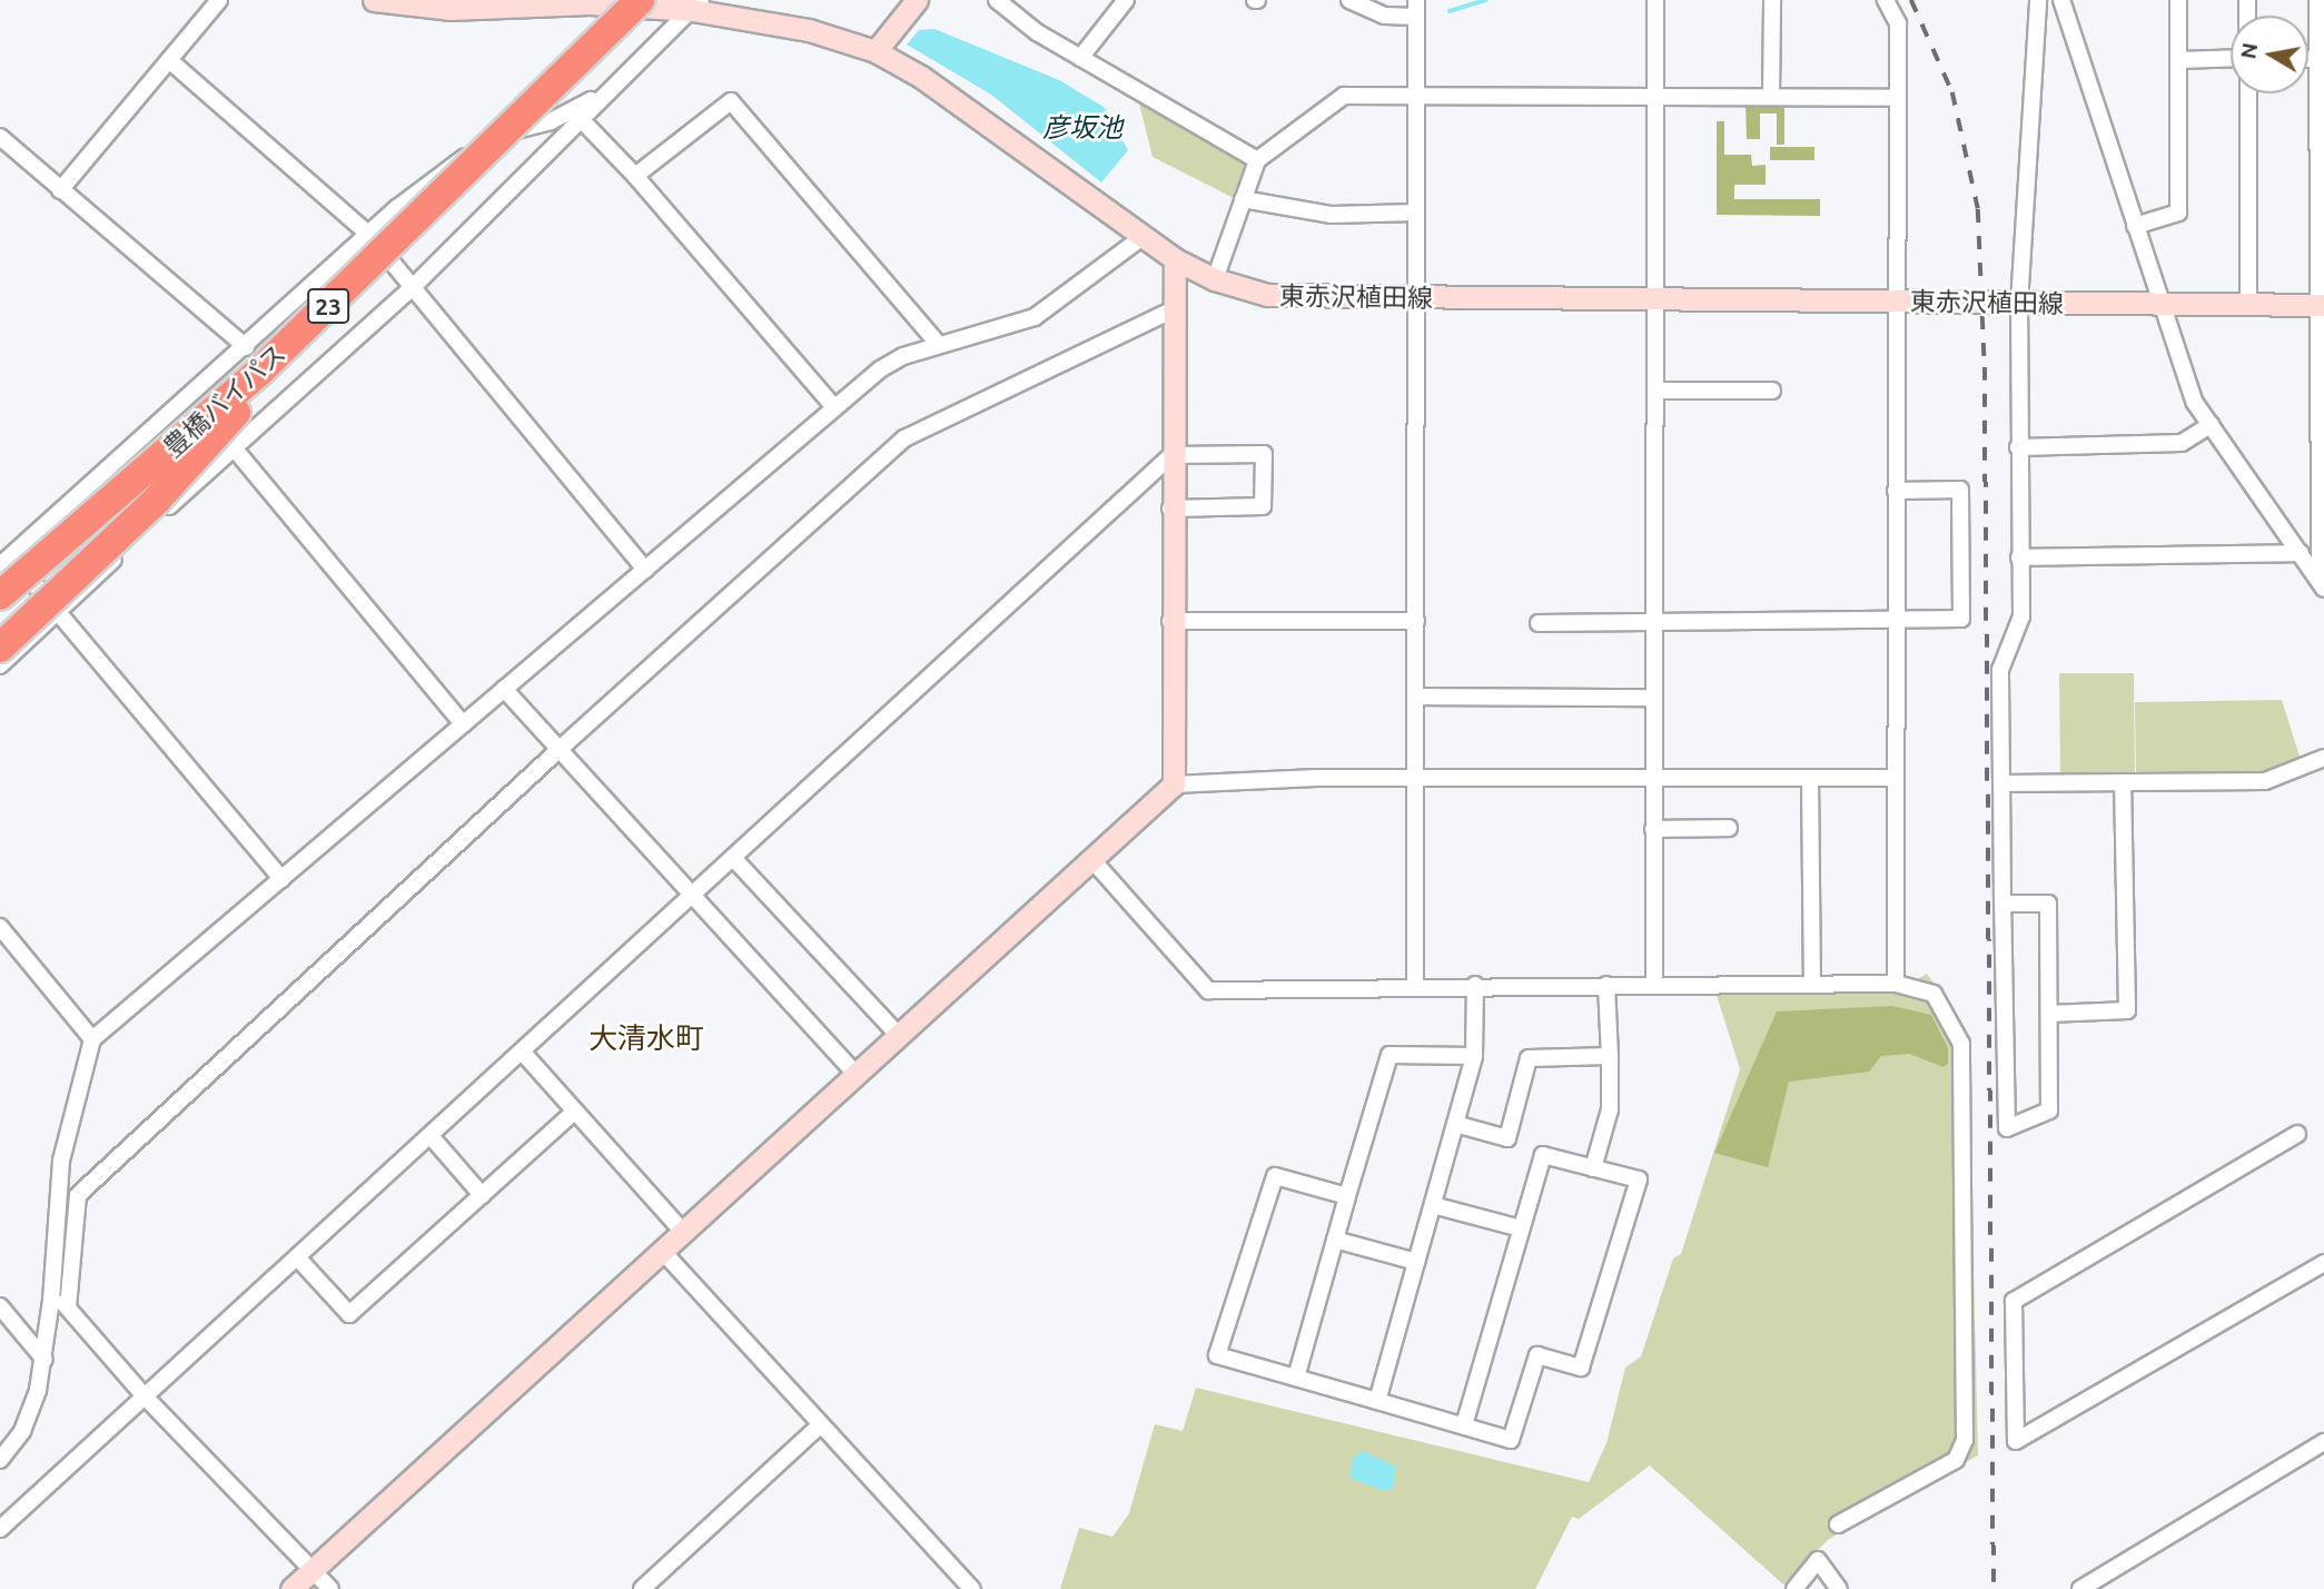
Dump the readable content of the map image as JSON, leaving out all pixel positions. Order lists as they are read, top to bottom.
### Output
{
  "streets": {
    "highway": ["23", "豊橋バイパス"],
    "main road": ["東赤沢植田線"]
  },
  "crossings": [
    ["23", "豊橋バイパス"]
  ],
  "districts": ["大清水町"],
  "water": ["彦坂池"],
  "north": "left"
}
